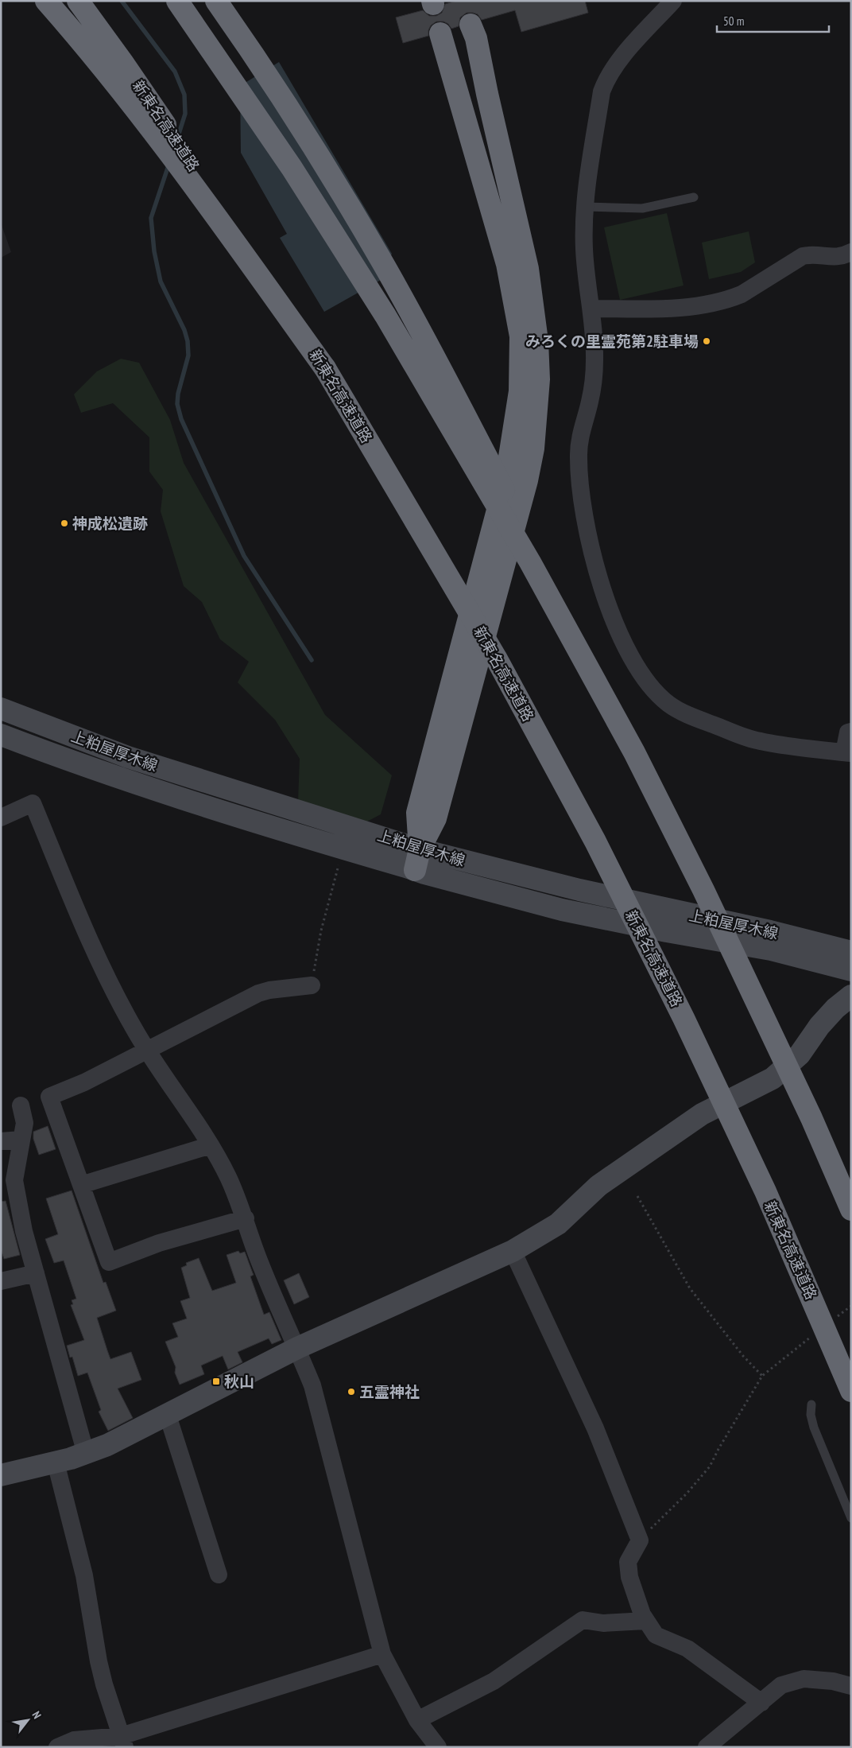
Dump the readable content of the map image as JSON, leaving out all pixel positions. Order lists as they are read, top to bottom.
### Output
{
  "streets": {
    "highway": ["新東名高速道路"],
    "main road": ["上粕屋厚木線"]
  },
  "places": {
    "other": ["みろくの里霊苑第2駐車場", "神成松遺跡", "五霊神社"],
    "transit": ["秋山"]
  },
  "scale_bar": "50 m",
  "north": "top right"
}
